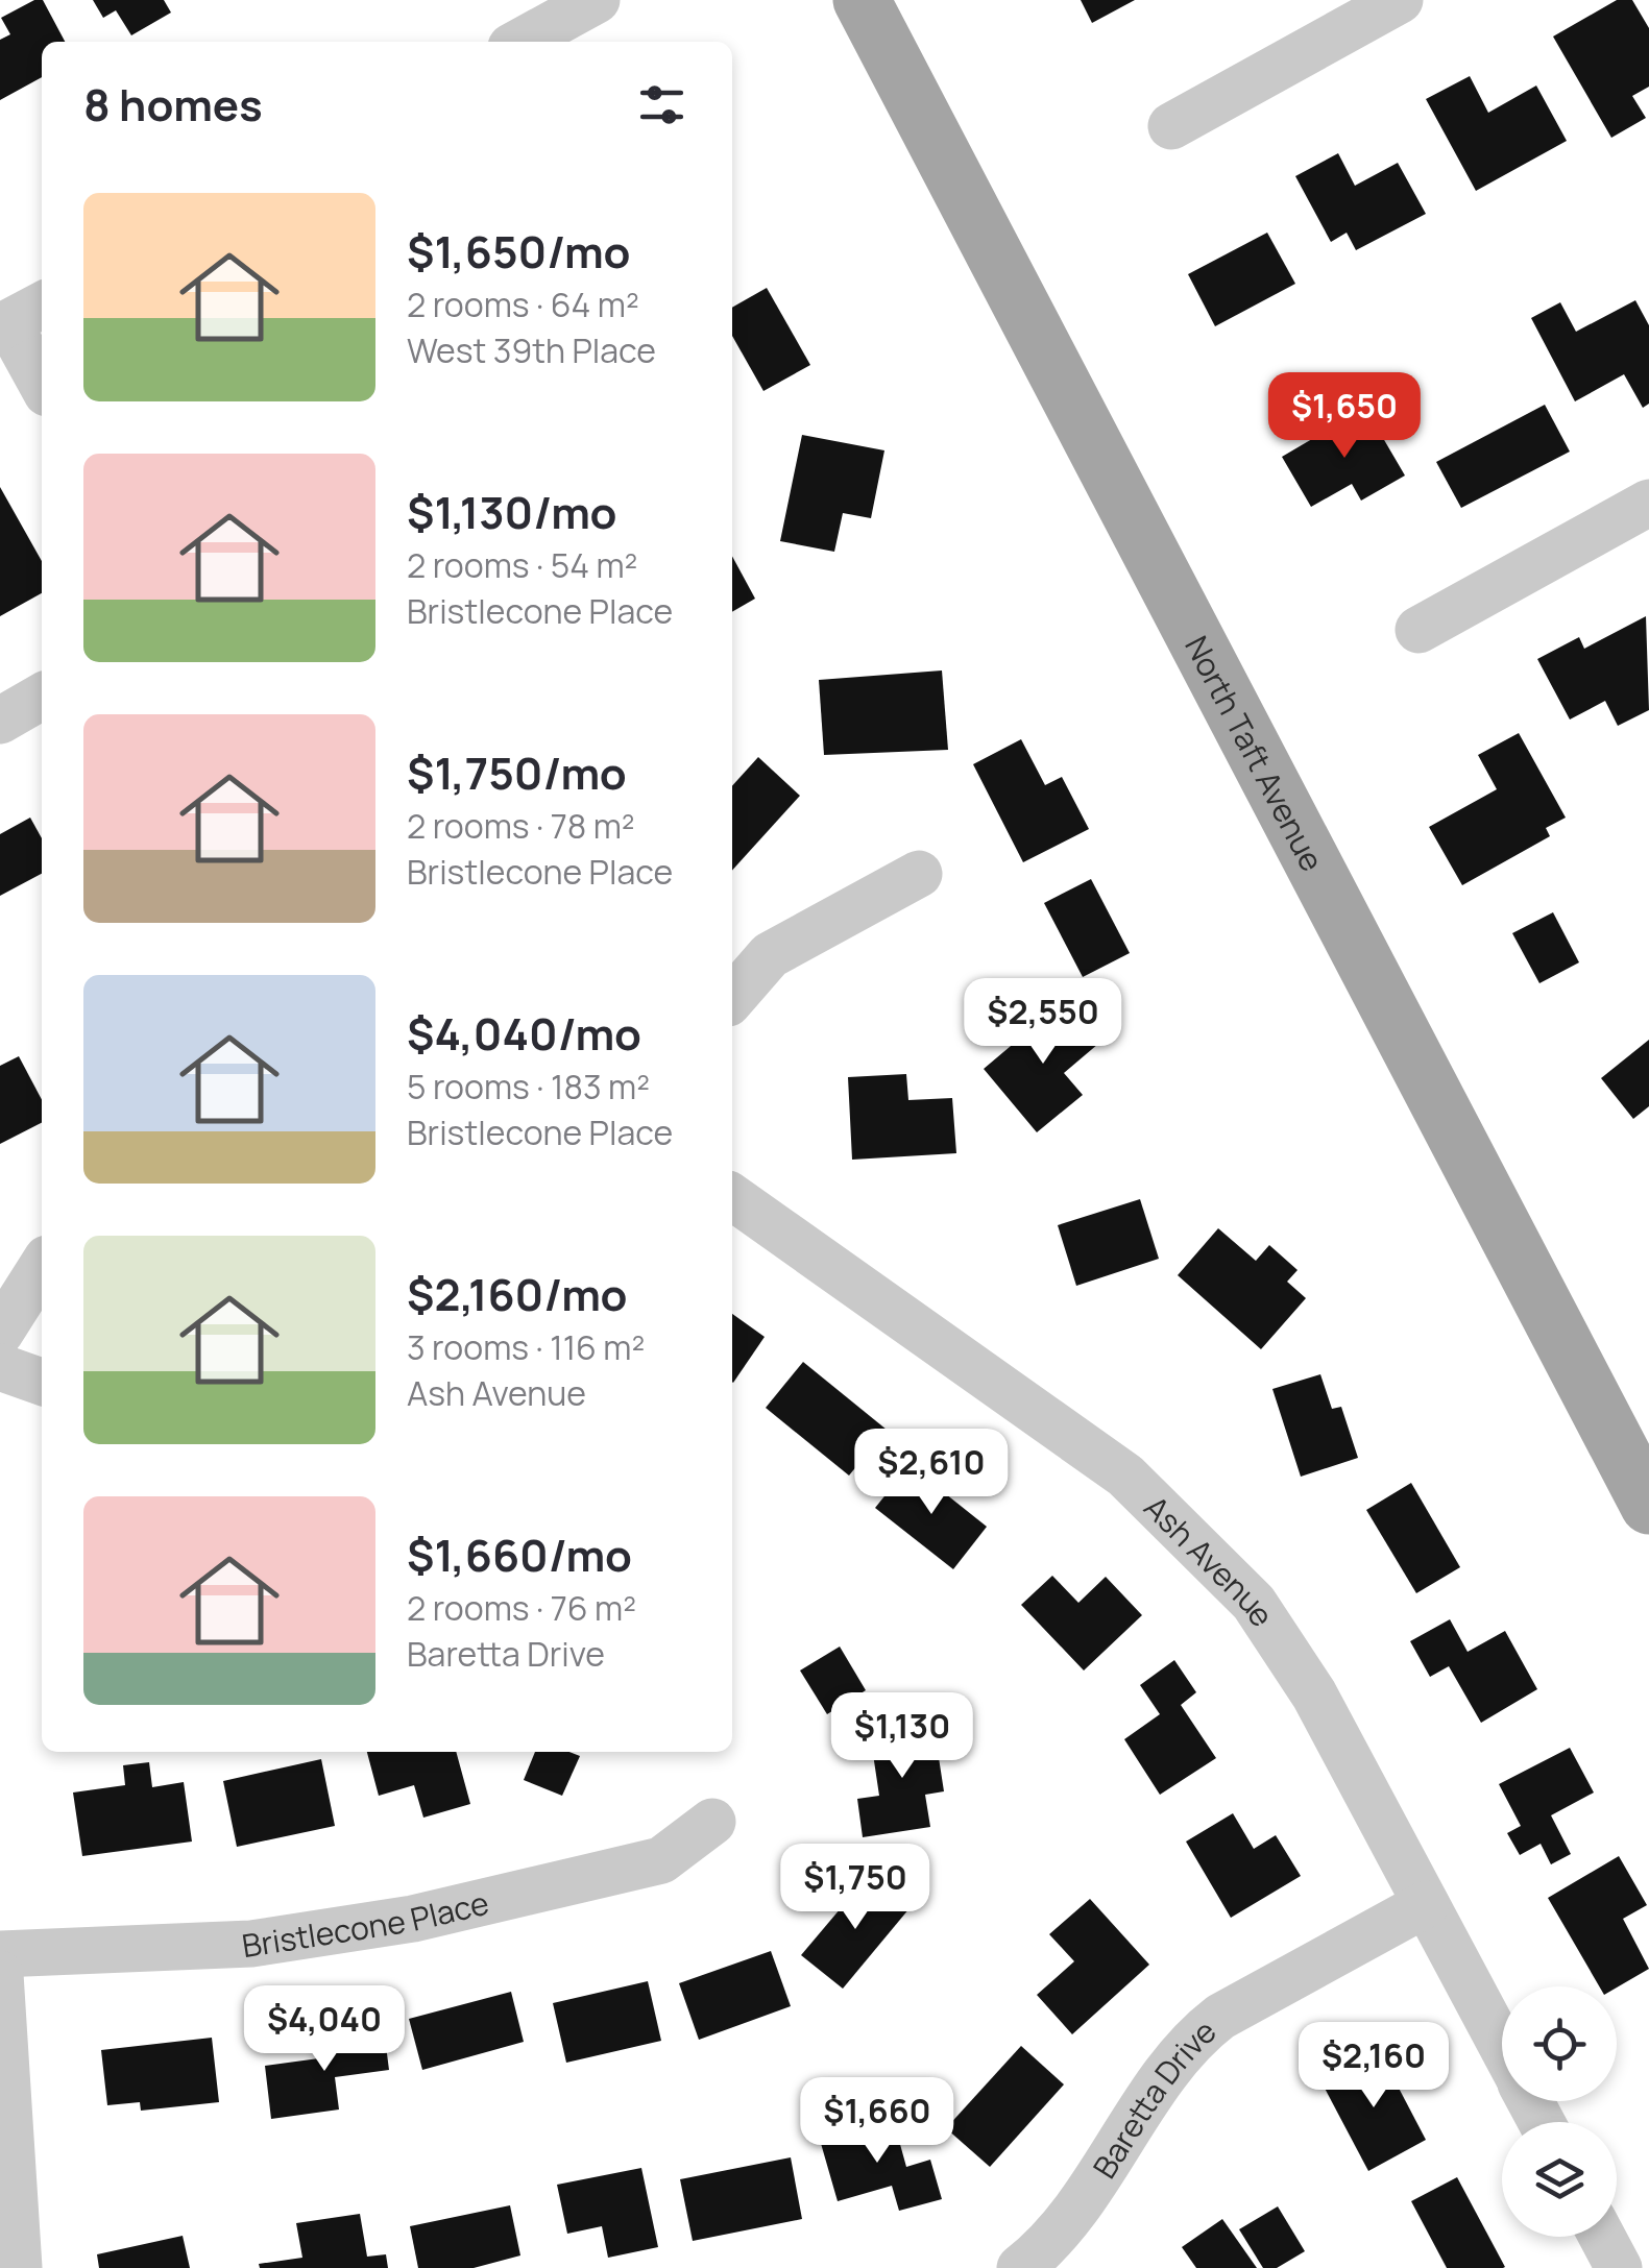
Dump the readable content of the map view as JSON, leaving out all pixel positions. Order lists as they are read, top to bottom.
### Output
{
  "streets": {
    "main road": ["North Taft Avenue"],
    "street": ["Ash Avenue", "Bristlecone Place", "Baretta Drive"]
  },
  "crossings": [
    ["Ash Avenue", "Baretta Drive"]
  ],
  "page": {
    "heading": "8 homes",
    "list": [
      {
        "name": "$1,650/mo",
        "note": "2 rooms · 64 m² · West 39th Place"
      },
      {
        "name": "$1,130/mo",
        "note": "2 rooms · 54 m² · Bristlecone Place"
      },
      {
        "name": "$1,750/mo",
        "note": "2 rooms · 78 m² · Bristlecone Place"
      },
      {
        "name": "$4,040/mo",
        "note": "5 rooms · 183 m² · Bristlecone Place"
      },
      {
        "name": "$2,160/mo",
        "note": "3 rooms · 116 m² · Ash Avenue"
      },
      {
        "name": "$1,660/mo",
        "note": "2 rooms · 76 m² · Baretta Drive"
      }
    ],
    "price": [
      "$1,650",
      "$2,550",
      "$2,610",
      "$1,130",
      "$1,750",
      "$4,040",
      "$2,160",
      "$1,660"
    ]
  }
}
